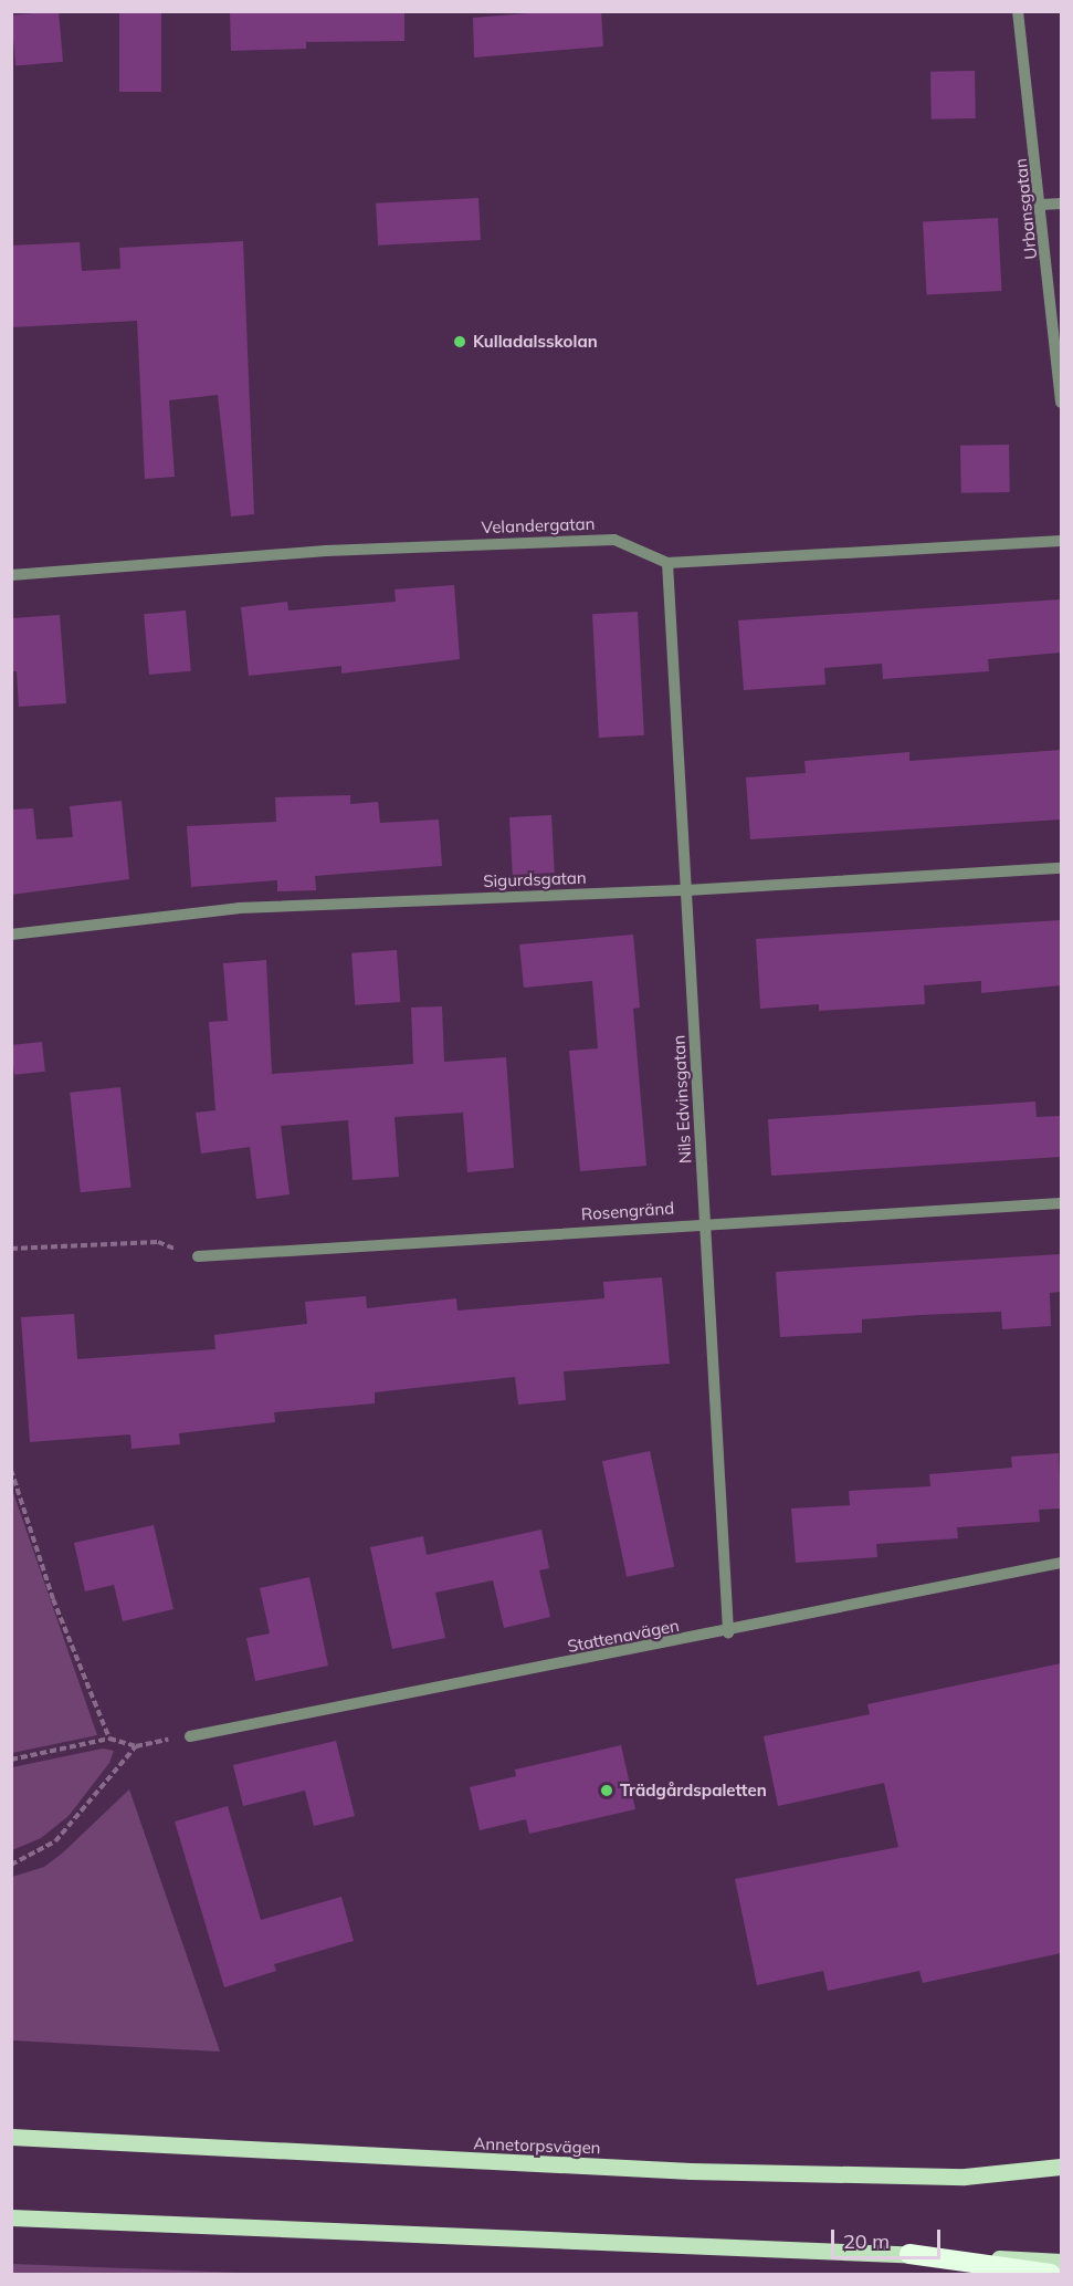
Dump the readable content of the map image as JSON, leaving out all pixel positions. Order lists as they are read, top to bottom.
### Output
{
  "streets": {
    "main road": ["Annetorpsvägen"],
    "street": [
      "Urbansgatan",
      "Velandergatan",
      "Sigurdsgatan",
      "Nils Edvinsgatan",
      "Rosengränd",
      "Stattenavägen"
    ]
  },
  "crossings": [
    ["Velandergatan", "Nils Edvinsgatan"],
    ["Sigurdsgatan", "Nils Edvinsgatan"],
    ["Nils Edvinsgatan", "Rosengränd"],
    ["Nils Edvinsgatan", "Stattenavägen"]
  ],
  "places": ["Kulladalsskolan", "Trädgårdspaletten"],
  "scale_bar": "20 m"
}
